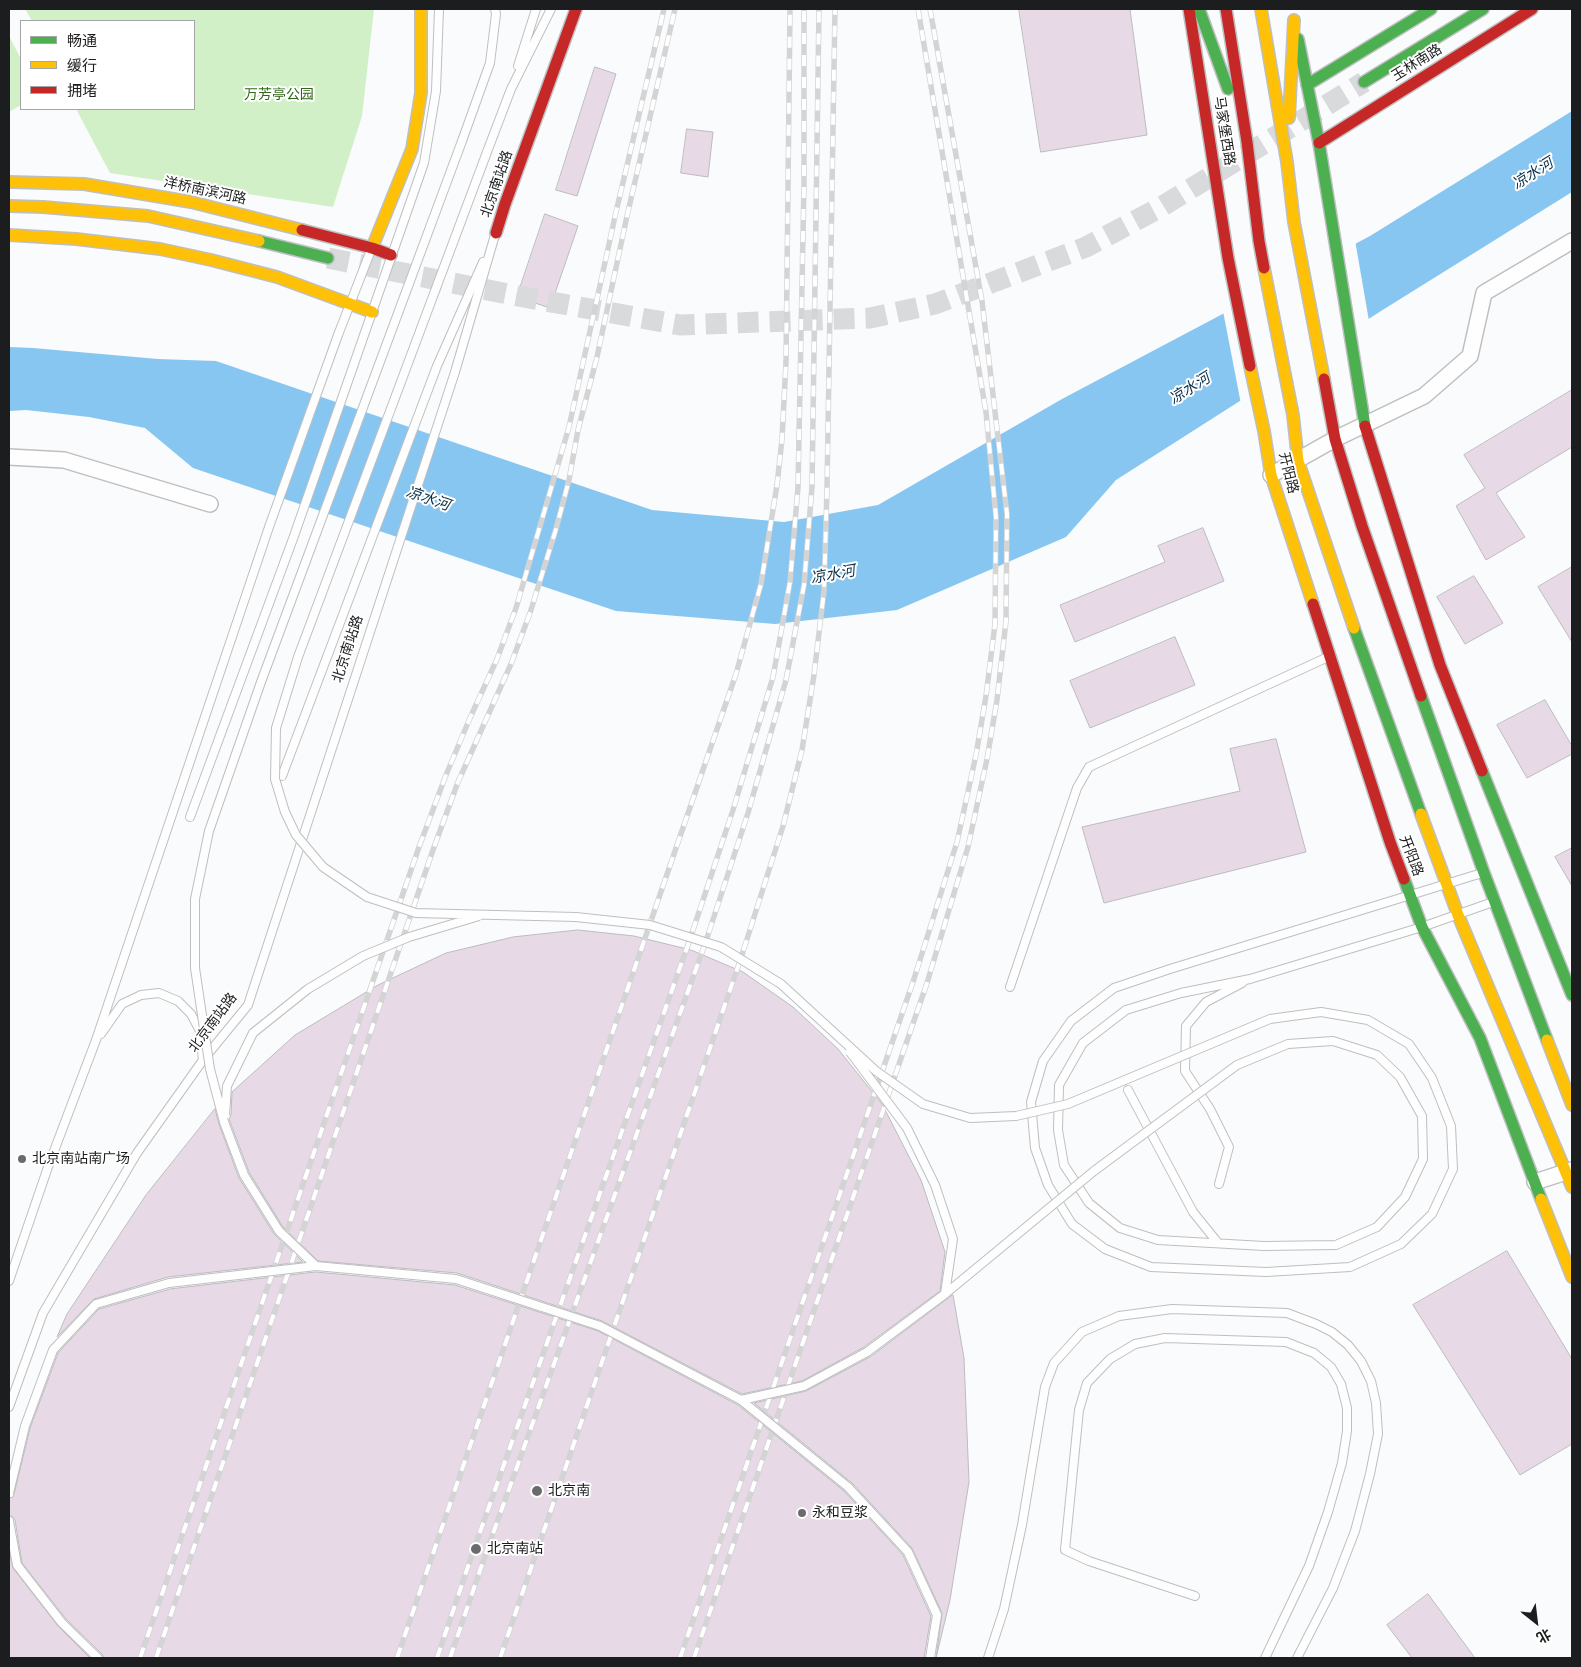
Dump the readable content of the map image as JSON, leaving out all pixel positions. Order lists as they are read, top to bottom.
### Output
{
  "streets": {
    "street": [
      "玉林南路",
      "马家堡西路",
      "北京南站路",
      "洋桥南滨河路",
      "开阳路"
    ]
  },
  "crossings": [
    ["马家堡西路", "开阳路"]
  ],
  "water": ["凉水河"],
  "parks": ["万芳亭公园"],
  "places": [
    "北京南站南广场",
    "北京南",
    "永和豆浆",
    "北京南站"
  ],
  "legend": ["畅通", "缓行", "拥堵"],
  "north": "bottom right"
}
